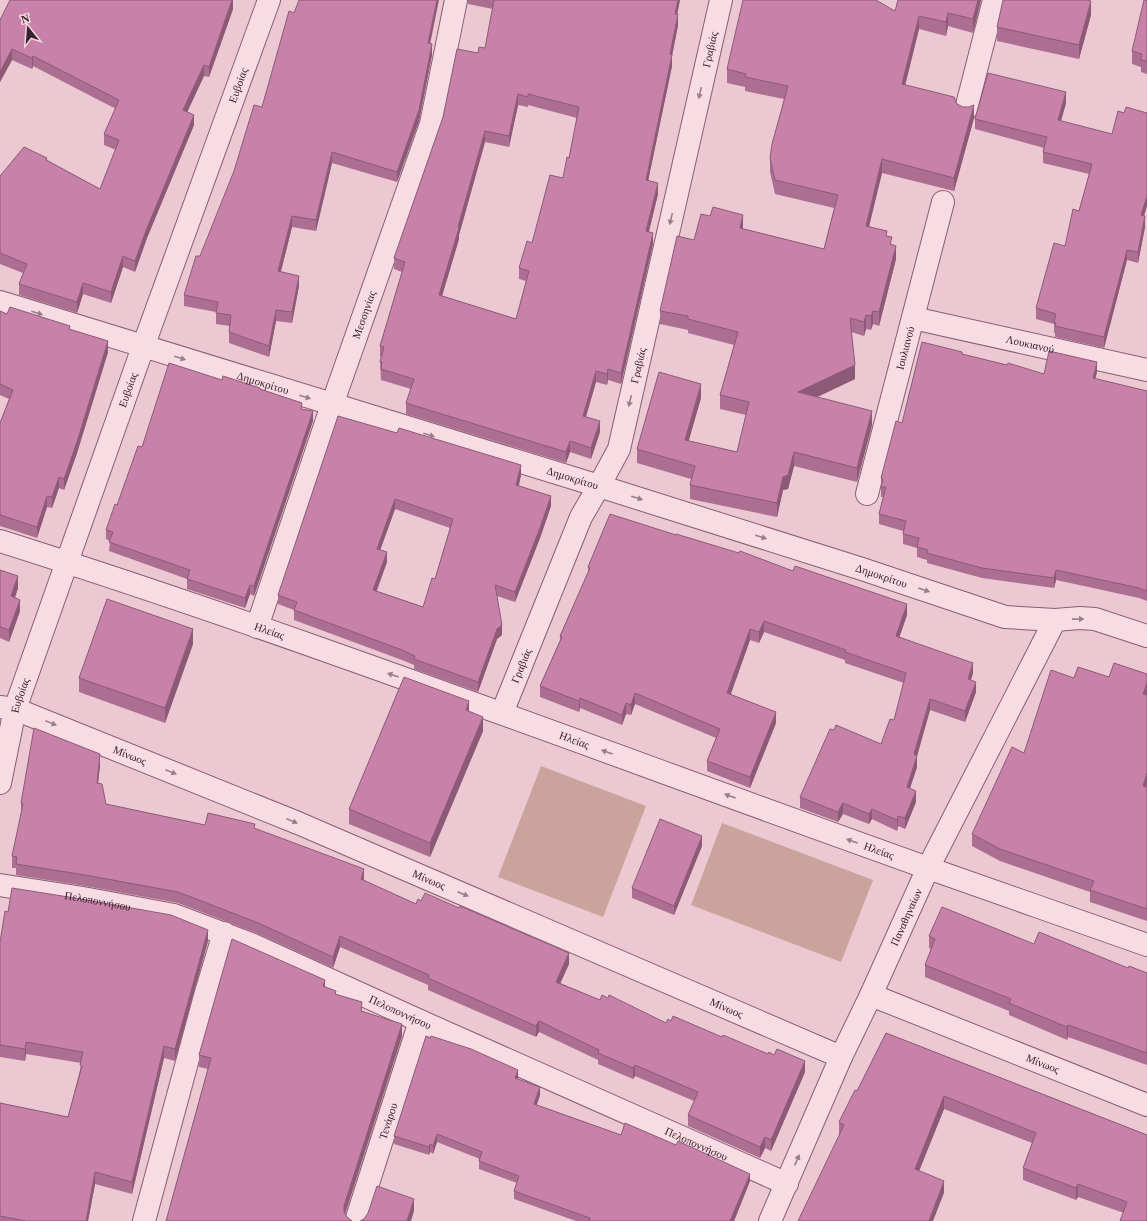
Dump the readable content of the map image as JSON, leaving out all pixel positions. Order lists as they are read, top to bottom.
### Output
{
  "streets": {
    "street": [
      "Γραβιάς",
      "Ευβοίας",
      "Μεσσηνίας",
      "Λουκιανού",
      "Ιουλιανού",
      "Δημοκρίτου",
      "Ηλείας",
      "Μίνωος",
      "Πελοποννήσου",
      "Παναθηναίων",
      "Τενάρου"
    ]
  },
  "crossings": [
    ["Γραβιάς", "Δημοκρίτου"],
    ["Γραβιάς", "Ηλείας"],
    ["Ευβοίας", "Δημοκρίτου"],
    ["Ευβοίας", "Ηλείας"],
    ["Ευβοίας", "Μίνωος"],
    ["Μεσσηνίας", "Δημοκρίτου"],
    ["Μεσσηνίας", "Ηλείας"],
    ["Λουκιανού", "Ιουλιανού"],
    ["Δημοκρίτου", "Παναθηναίων"],
    ["Ηλείας", "Παναθηναίων"],
    ["Μίνωος", "Παναθηναίων"],
    ["Πελοποννήσου", "Παναθηναίων"],
    ["Πελοποννήσου", "Τενάρου"]
  ],
  "one_way": [
    "Γραβιάς",
    "Δημοκρίτου",
    "Ηλείας",
    "Μίνωος"
  ],
  "north": "top"
}
